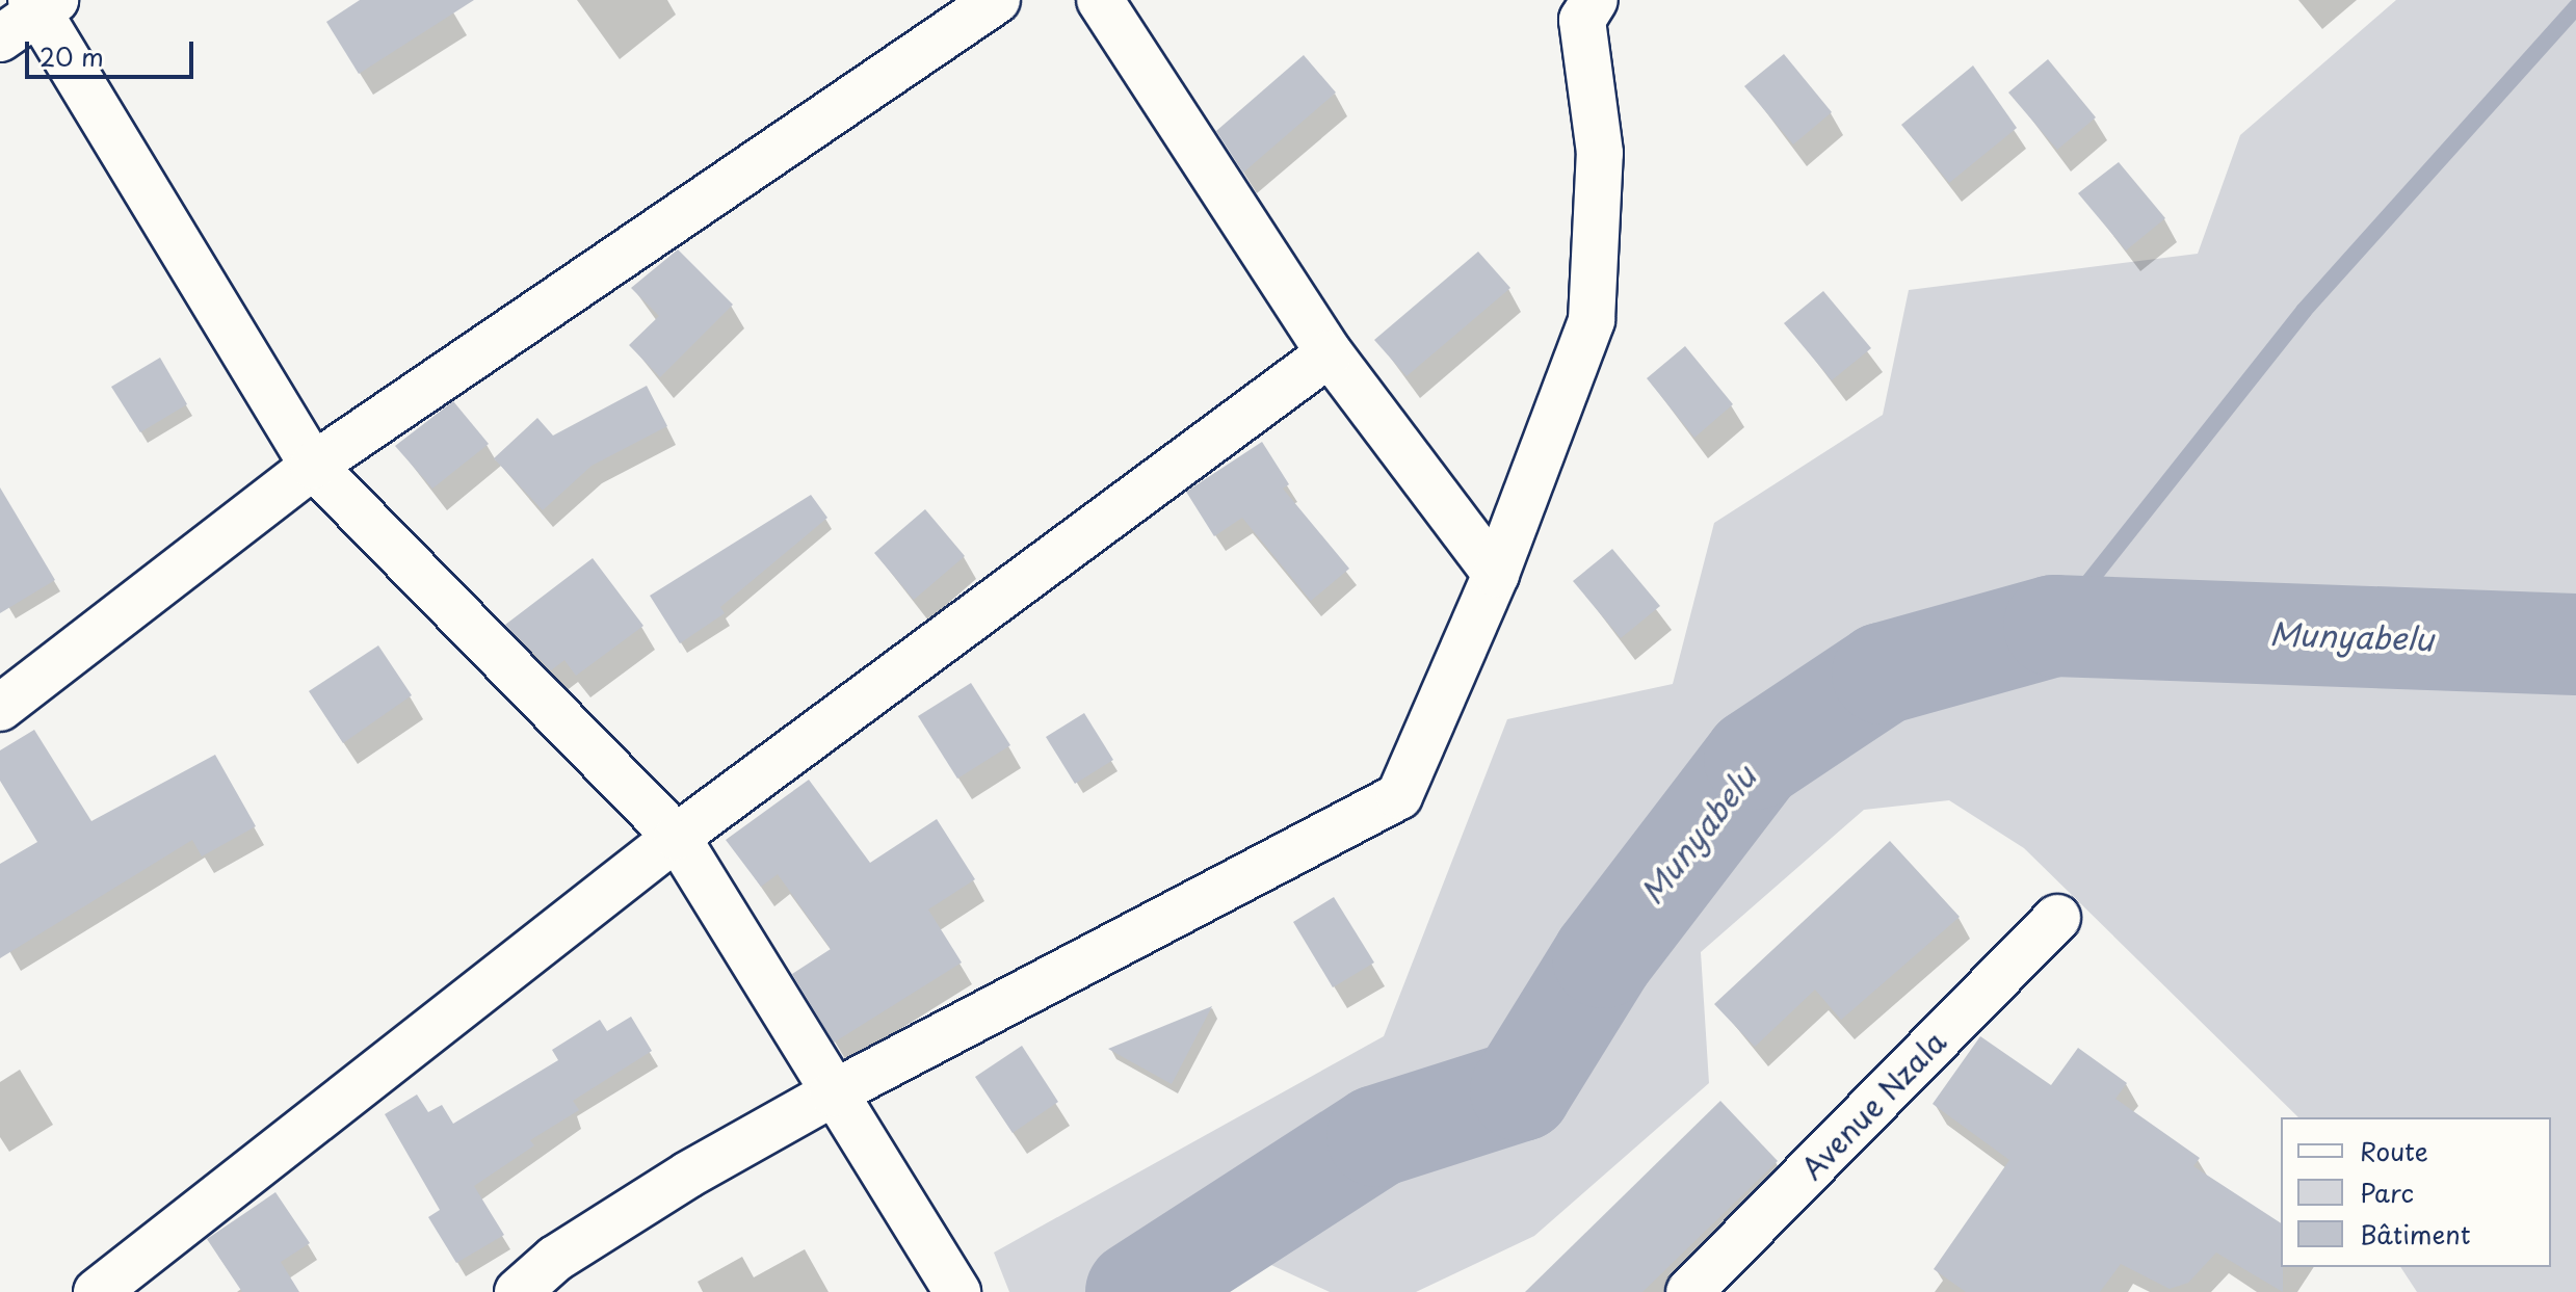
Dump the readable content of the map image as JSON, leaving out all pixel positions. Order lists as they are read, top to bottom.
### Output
{
  "streets": {
    "street": ["Avenue Nzala"]
  },
  "water": ["Munyabelu"],
  "legend": ["Route", "Parc", "Bâtiment"],
  "scale_bar": "20 m"
}
